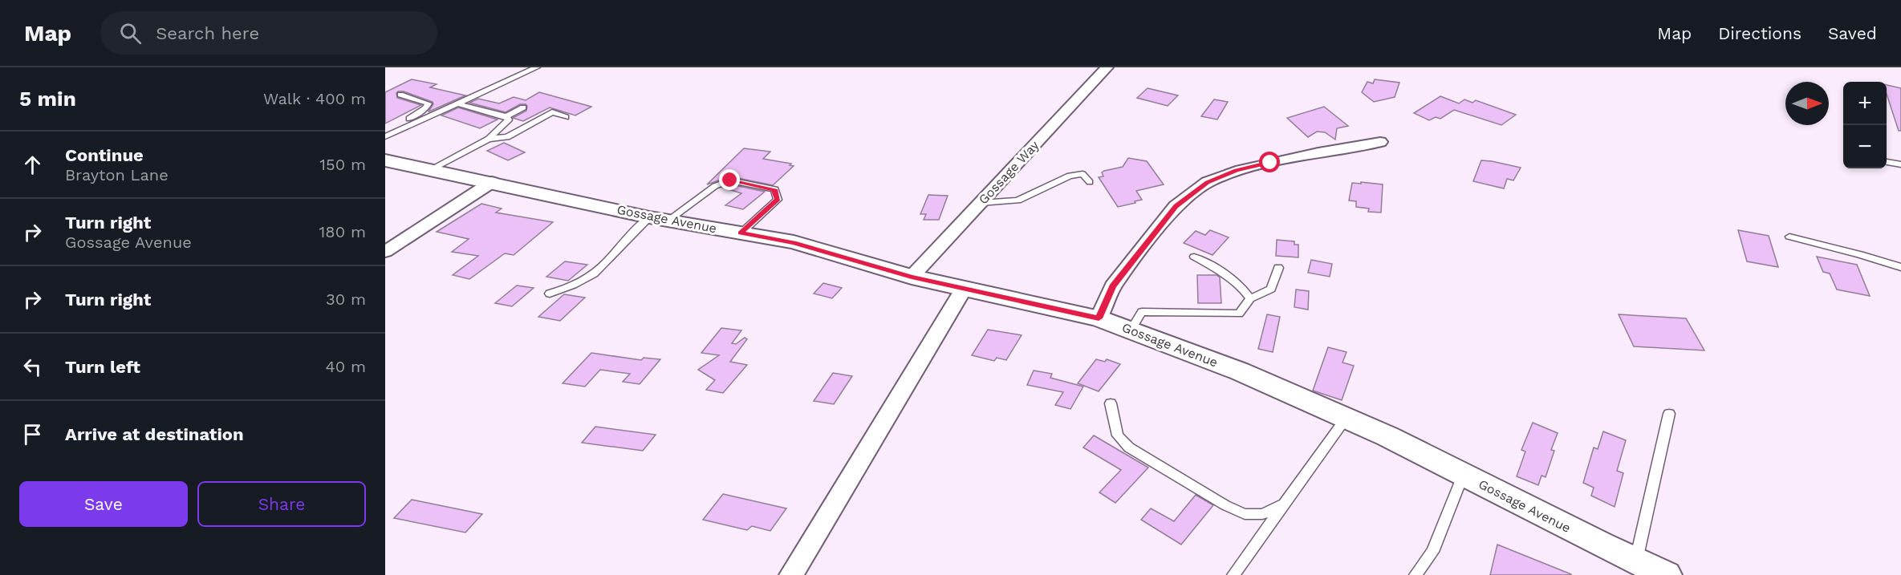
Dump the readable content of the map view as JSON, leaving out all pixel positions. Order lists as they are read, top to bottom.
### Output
{
  "streets": {
    "street": ["Gossage Way", "Gossage Avenue"]
  },
  "crossings": [
    ["Gossage Way", "Gossage Avenue"]
  ],
  "north": "right",
  "page": {
    "header": "Map",
    "search": "Search here",
    "nav": ["Map", "Directions", "Saved"],
    "heading": ["5 min", "Walk · 400 m"],
    "map_buttons": ["+", "−"],
    "list": [
      ["Continue", "Brayton Lane", "150 m"],
      ["Turn right", "Gossage Avenue", "180 m"],
      ["Turn right", "30 m"],
      ["Turn left", "40 m"],
      "Arrive at destination"
    ],
    "buttons": ["Save", "Share"]
  }
}
